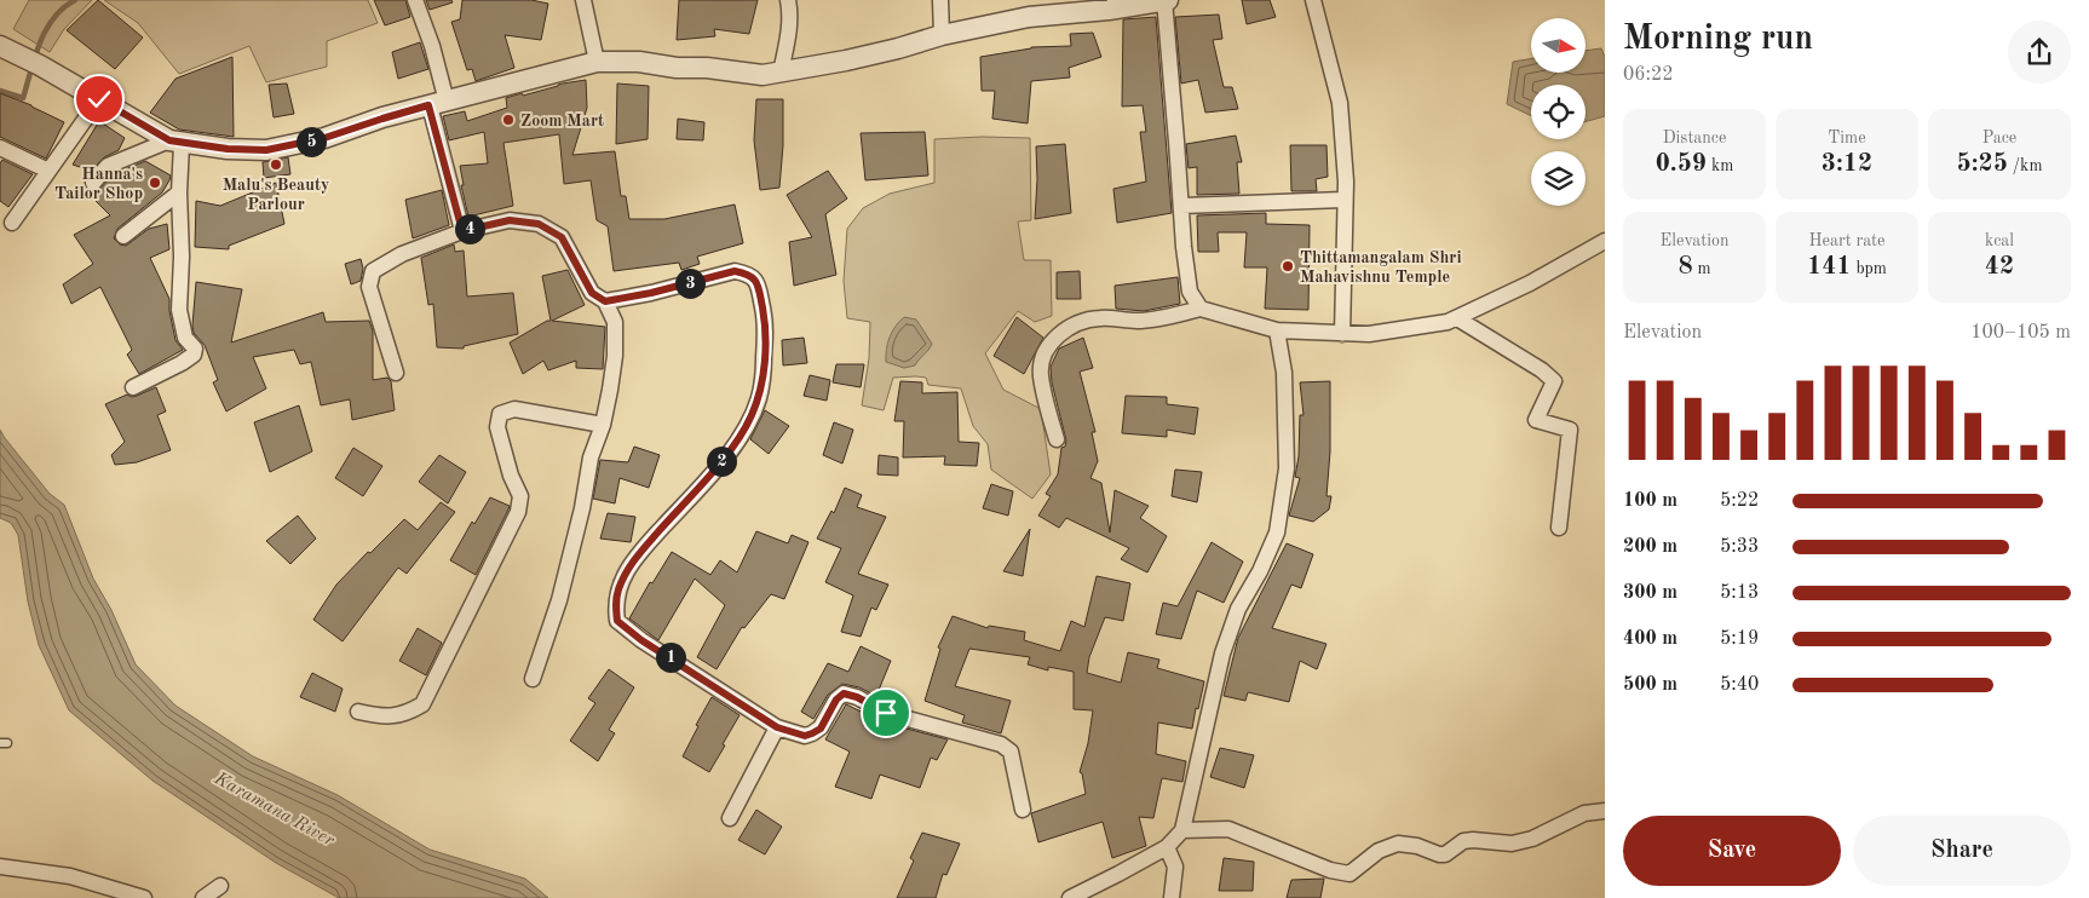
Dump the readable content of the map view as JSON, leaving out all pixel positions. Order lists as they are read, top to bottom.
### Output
{
  "water": ["Karamana River"],
  "places": [
    "Zoom Mart",
    "Malu's Beauty Parlour",
    "Hanna's Tailor Shop",
    "Thittamangalam Shri Mahavishnu Temple"
  ],
  "north": "right",
  "page": {
    "heading": ["Morning run", "06:22"],
    "stats": [
      ["Distance", "0.59 km"],
      ["Time", "3:12"],
      ["Pace", "5:25 /km"],
      ["Elevation", "8 m"],
      ["Heart rate", "141 bpm"],
      ["kcal", "42"]
    ],
    "pins": [
      "5",
      "4",
      "3",
      "2",
      "1"
    ],
    "chart": ["Elevation", "100–105 m"],
    "list": [
      {
        "name": "100 m",
        "note": "5:22"
      },
      {
        "name": "200 m",
        "note": "5:33"
      },
      {
        "name": "300 m",
        "note": "5:13"
      },
      {
        "name": "400 m",
        "note": "5:19"
      },
      {
        "name": "500 m",
        "note": "5:40"
      }
    ],
    "buttons": ["Save", "Share"]
  }
}
